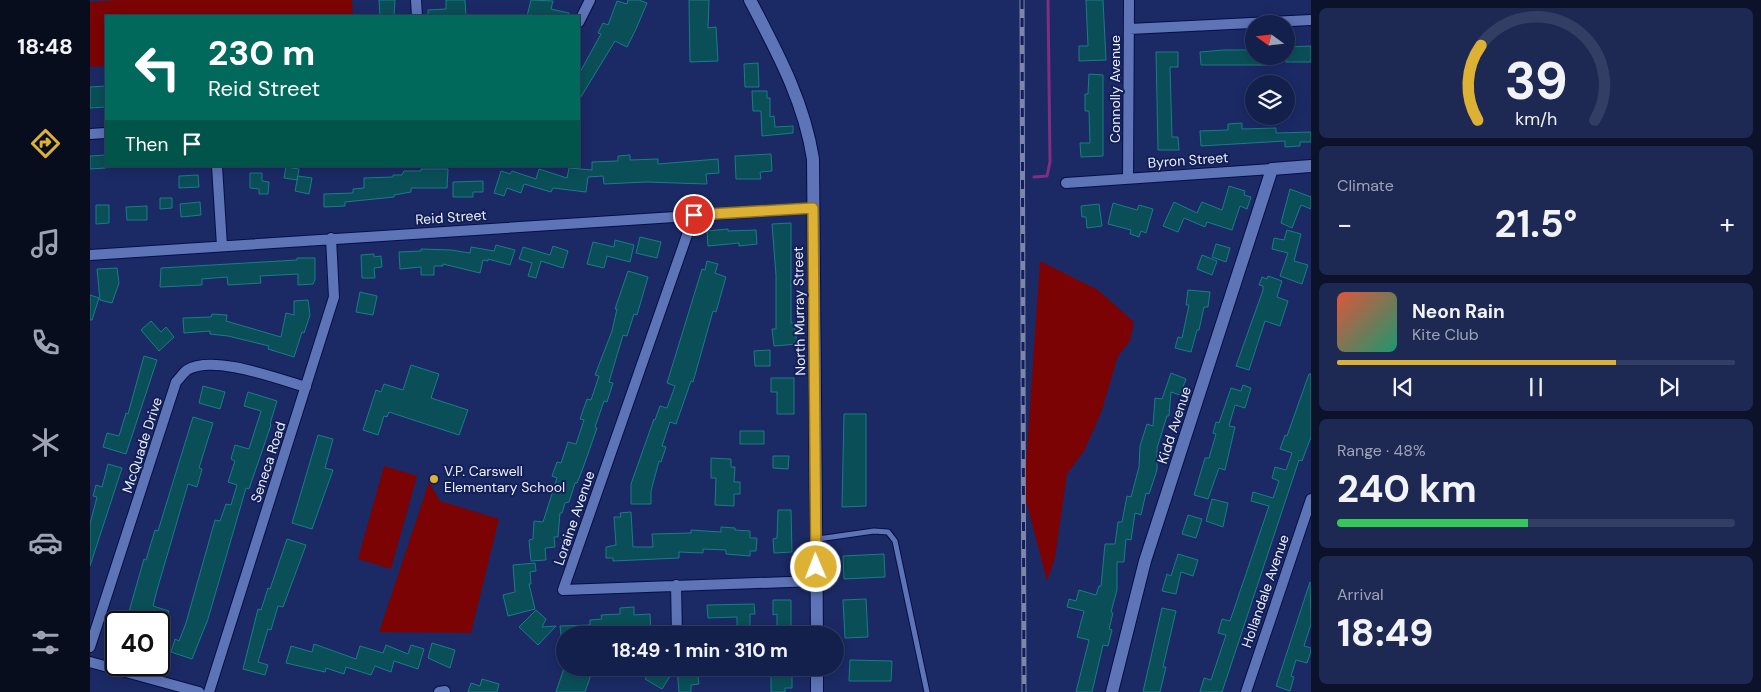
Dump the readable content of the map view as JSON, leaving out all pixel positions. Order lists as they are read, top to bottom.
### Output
{
  "streets": {
    "street": [
      "Connolly Avenue",
      "Byron Street",
      "Reid Street",
      "North Murray Street",
      "Kidd Avenue",
      "McQuade Drive",
      "Seneca Road",
      "Loraine Avenue",
      "Hollandale Avenue"
    ]
  },
  "crossings": [
    ["Connolly Avenue", "Byron Street"],
    ["Byron Street", "Kidd Avenue"],
    ["Reid Street", "North Murray Street"],
    ["Reid Street", "Seneca Road"],
    ["Reid Street", "Loraine Avenue"],
    ["North Murray Street", "Loraine Avenue"],
    ["McQuade Drive", "Seneca Road"]
  ],
  "places": ["V.P. Carswell Elementary School"],
  "north": "left",
  "page": {
    "tabs": "18:48",
    "turn": ["230 m", "Reid Street"],
    "then": "Then",
    "tile": [
      "Climate",
      ["Range · 48%", "240 km"],
      ["Arrival", "18:49"]
    ],
    "heat": ["−", "21.5°", "+"],
    "song": ["Neon Rain", "Kite Club"],
    "limit": "40",
    "trip": "18:49 · 1 min · 310 m",
    "gauge": ["39", "km/h"]
  }
}
